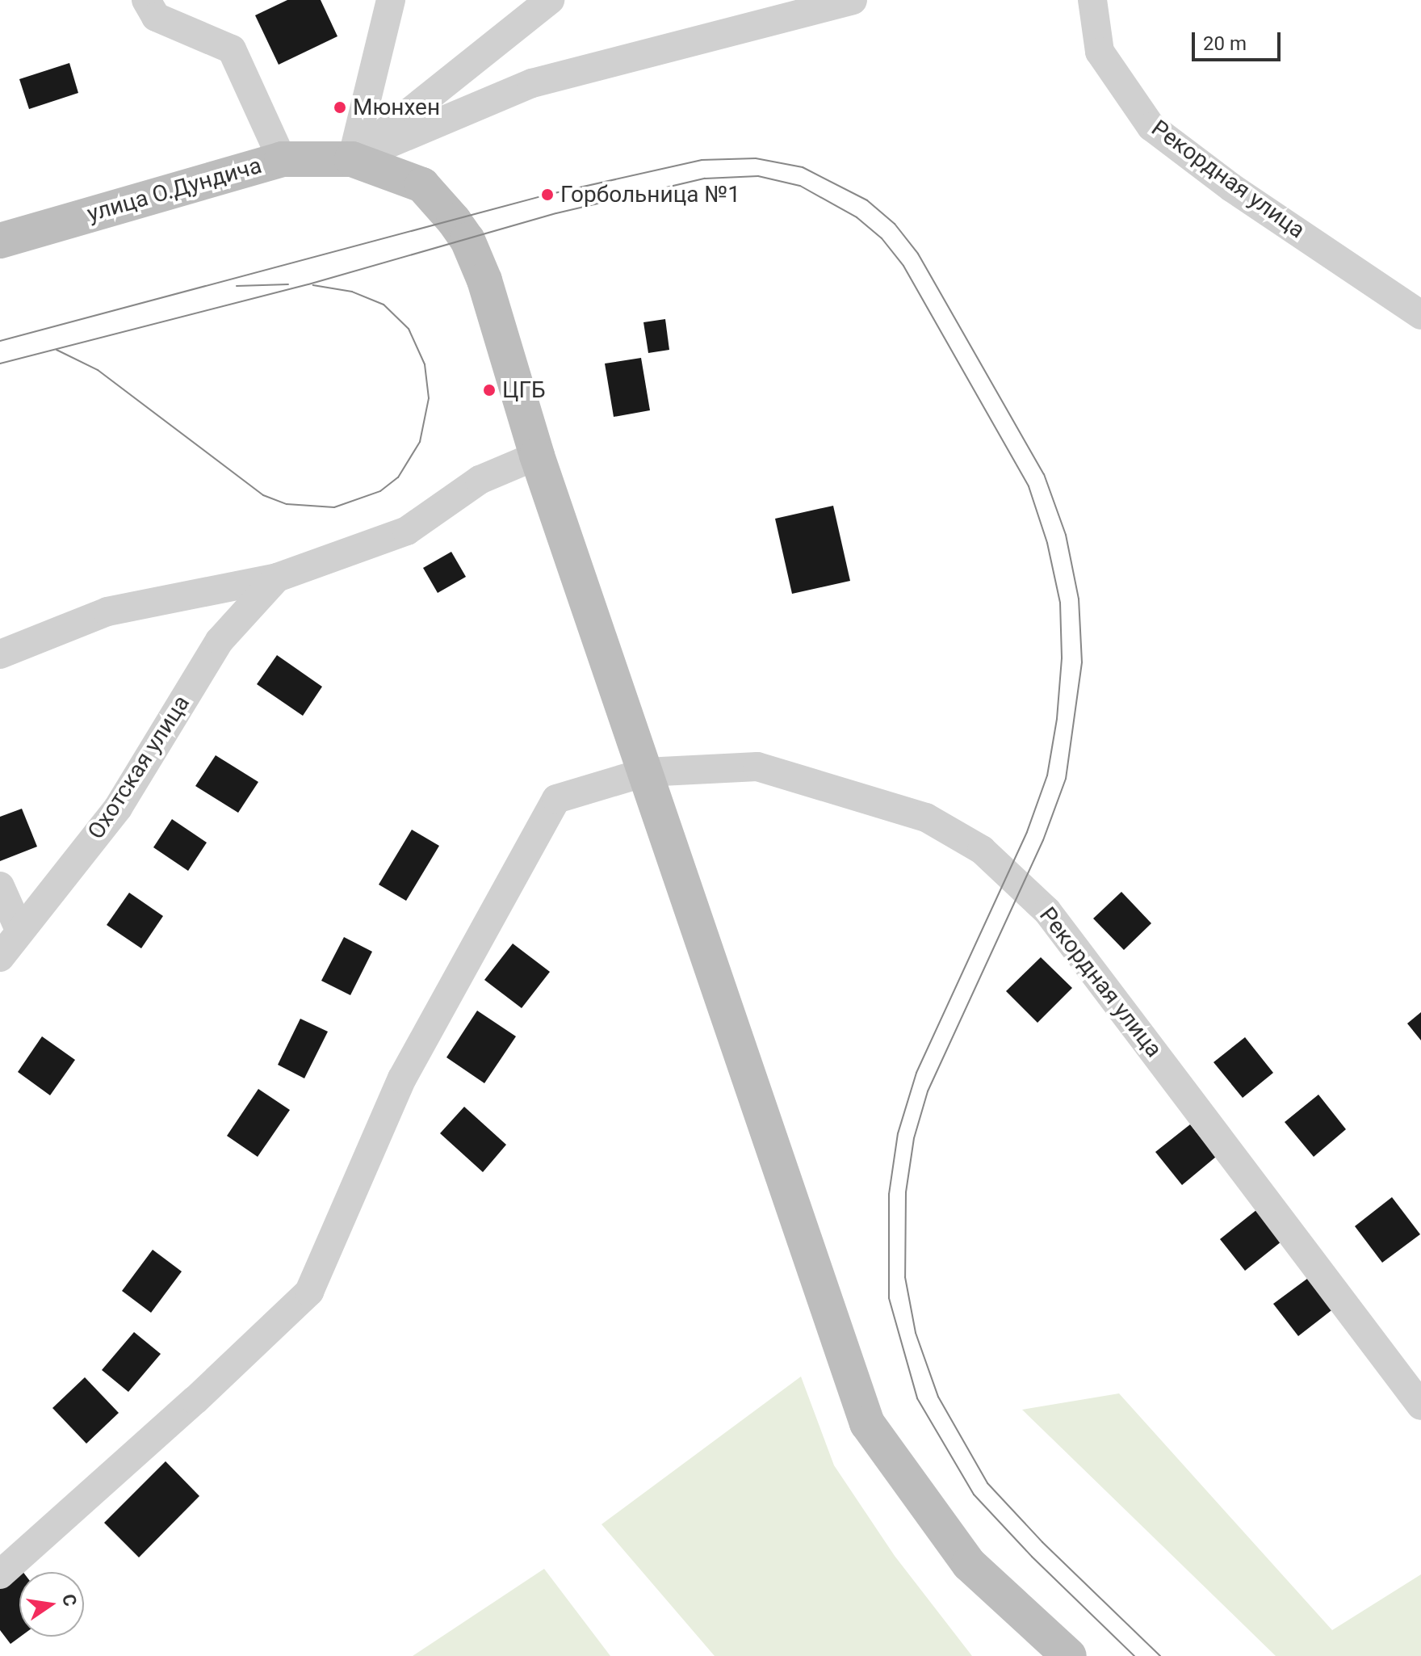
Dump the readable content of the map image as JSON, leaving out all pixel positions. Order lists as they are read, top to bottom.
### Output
{
  "streets": {
    "main road": ["улица О.Дундича"],
    "street": ["Рекордная улица", "Охотская улица"]
  },
  "places": ["Мюнхен", "Горбольница №1", "ЦГБ"],
  "scale_bar": "20 m",
  "north": "right"
}
